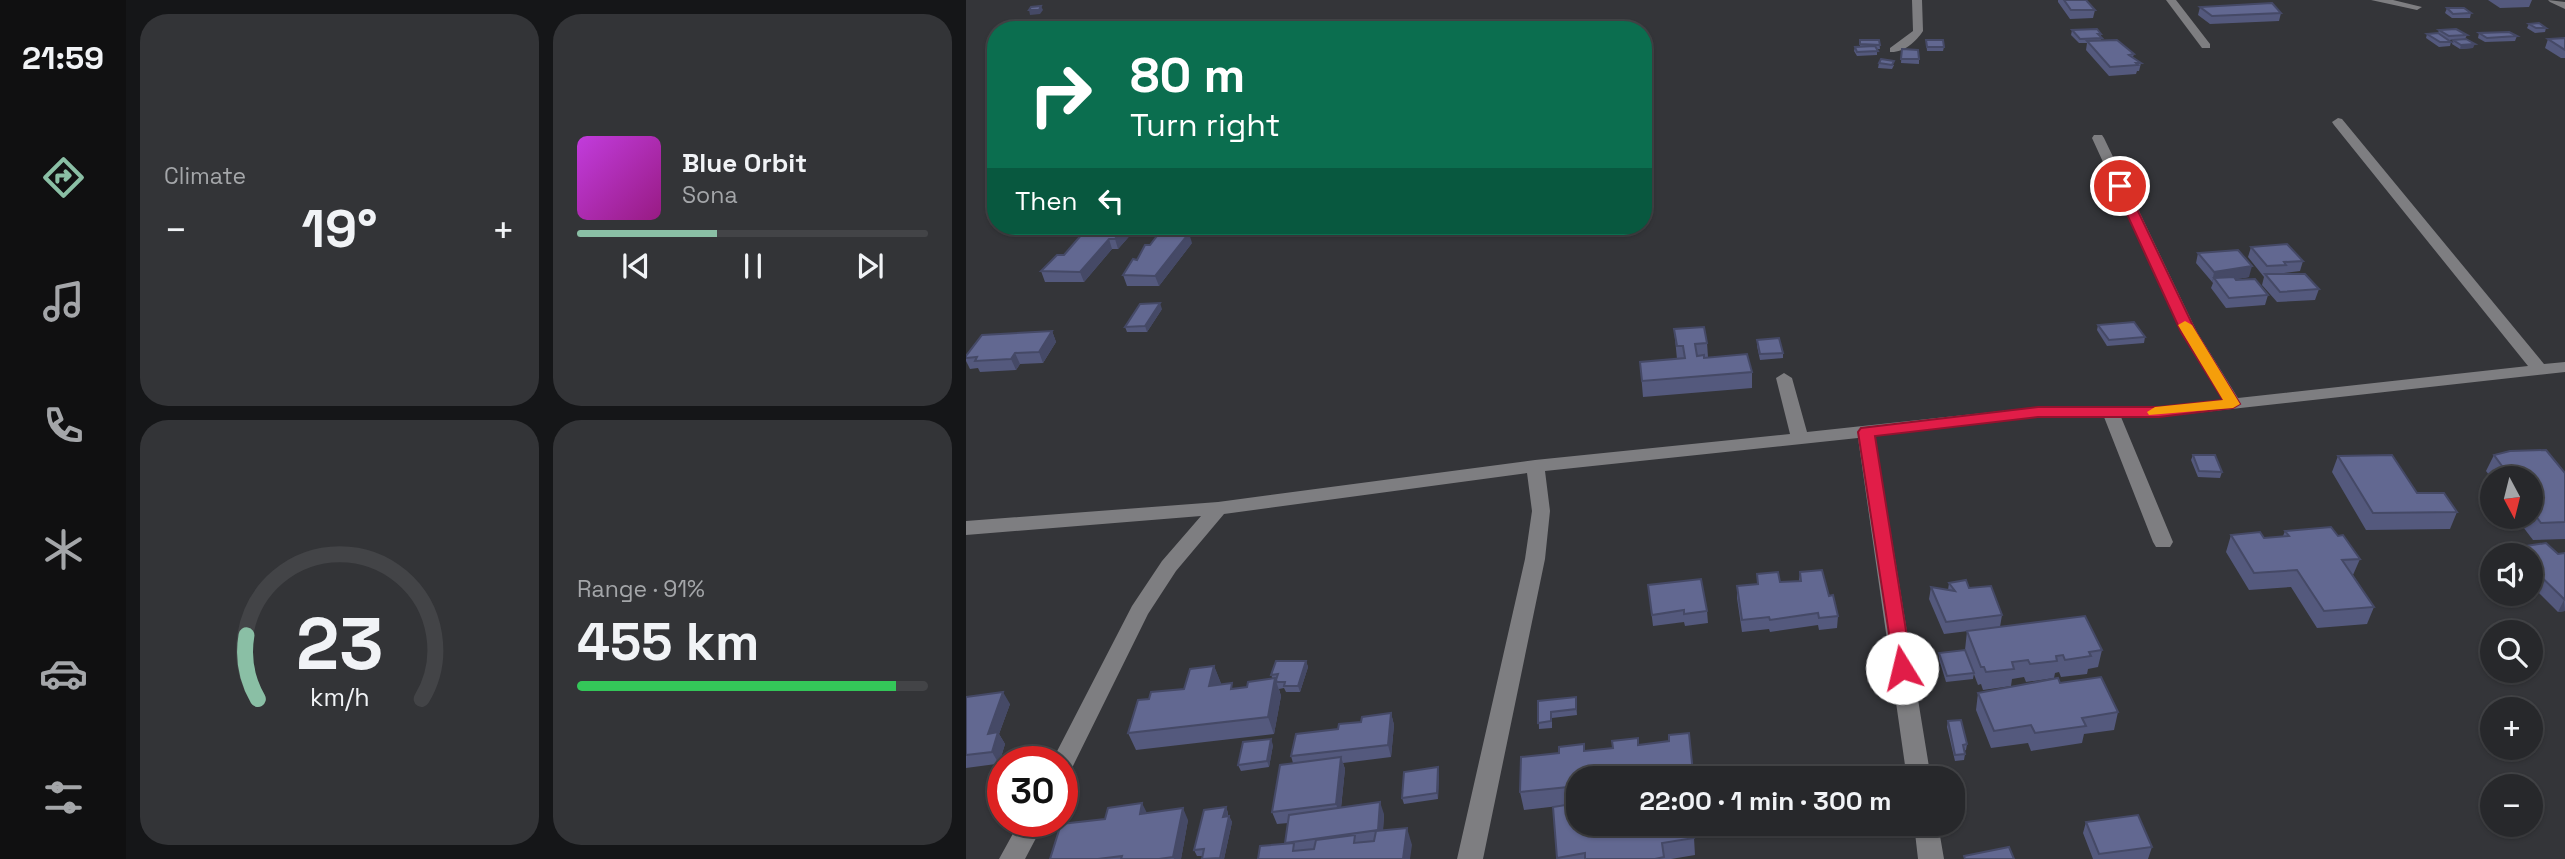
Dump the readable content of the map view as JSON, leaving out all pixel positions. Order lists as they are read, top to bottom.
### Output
{
  "north": "bottom",
  "page": {
    "tabs": "21:59",
    "tile": [
      "Climate",
      ["Range · 91%", "455 km"]
    ],
    "turn": ["80 m", "Turn right"],
    "song": ["Blue Orbit", "Sona"],
    "then": "Then",
    "heat": ["−", "19°", "+"],
    "map_buttons": ["+", "−"],
    "limit": "30",
    "trip": "22:00 · 1 min · 300 m",
    "gauge": ["23", "km/h"]
  }
}
